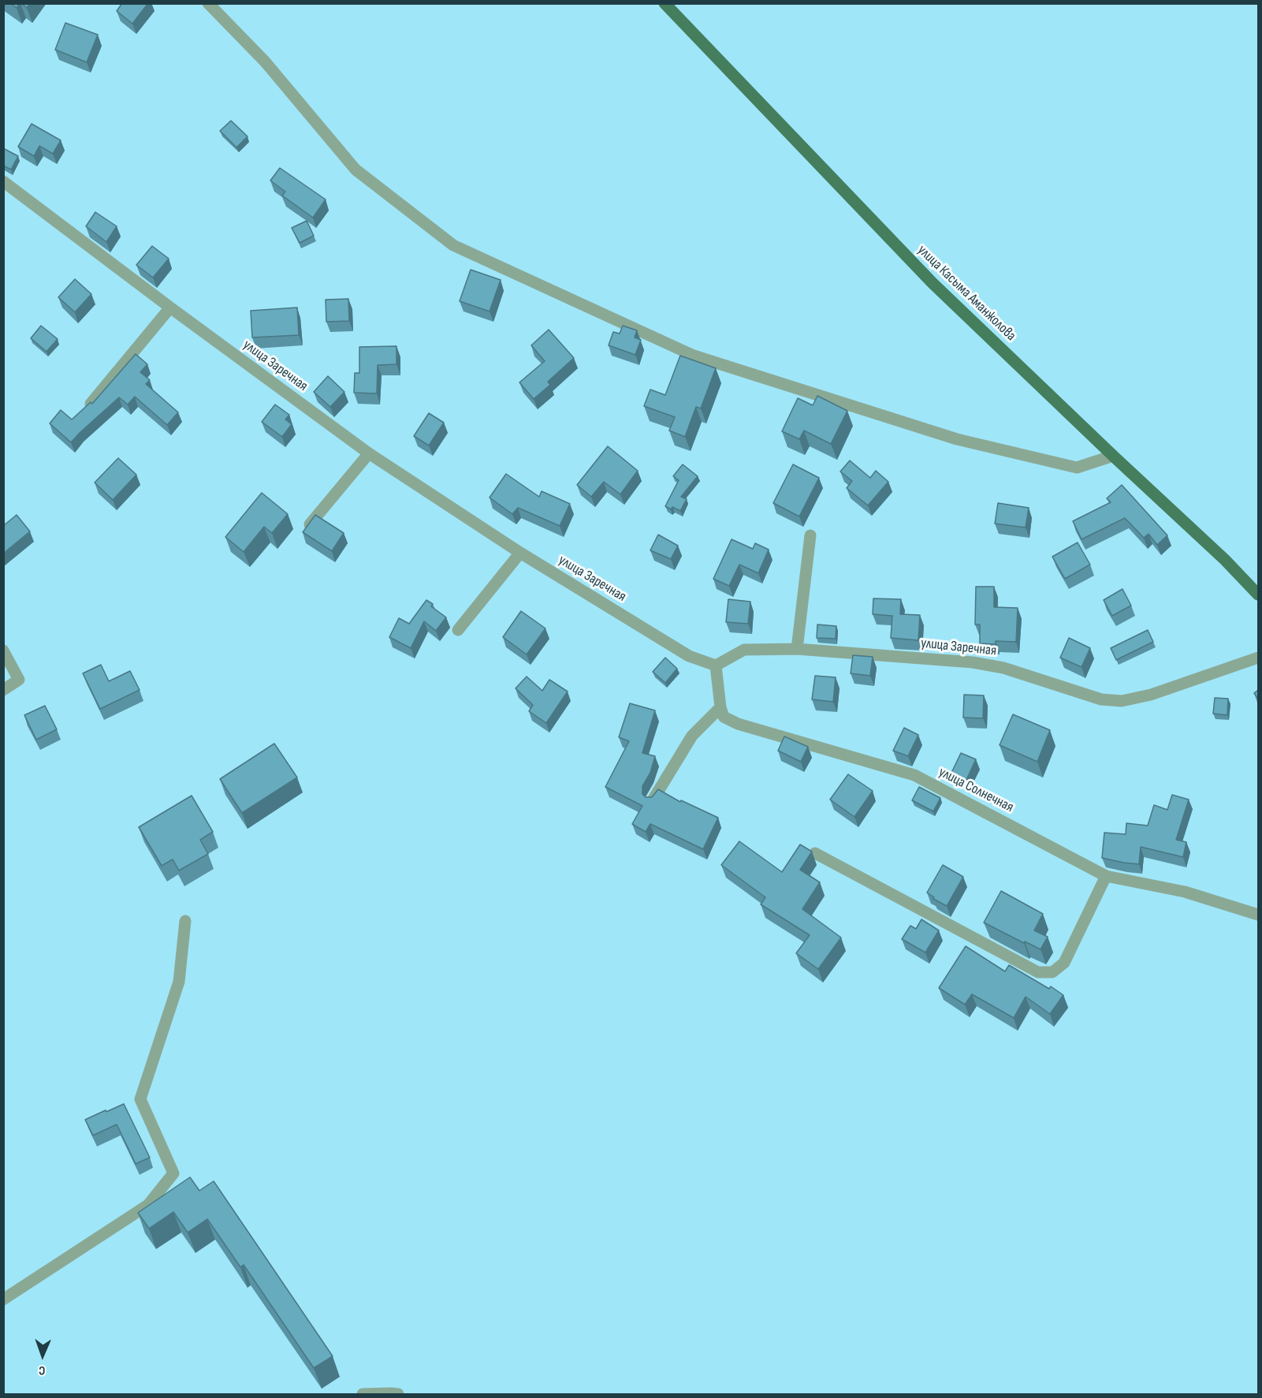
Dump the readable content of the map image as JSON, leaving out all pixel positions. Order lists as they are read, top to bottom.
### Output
{
  "streets": {
    "main road": ["улица Касыма Аманжолова"],
    "street": ["улица Заречная", "улица Солнечная"]
  },
  "north": "bottom"
}
